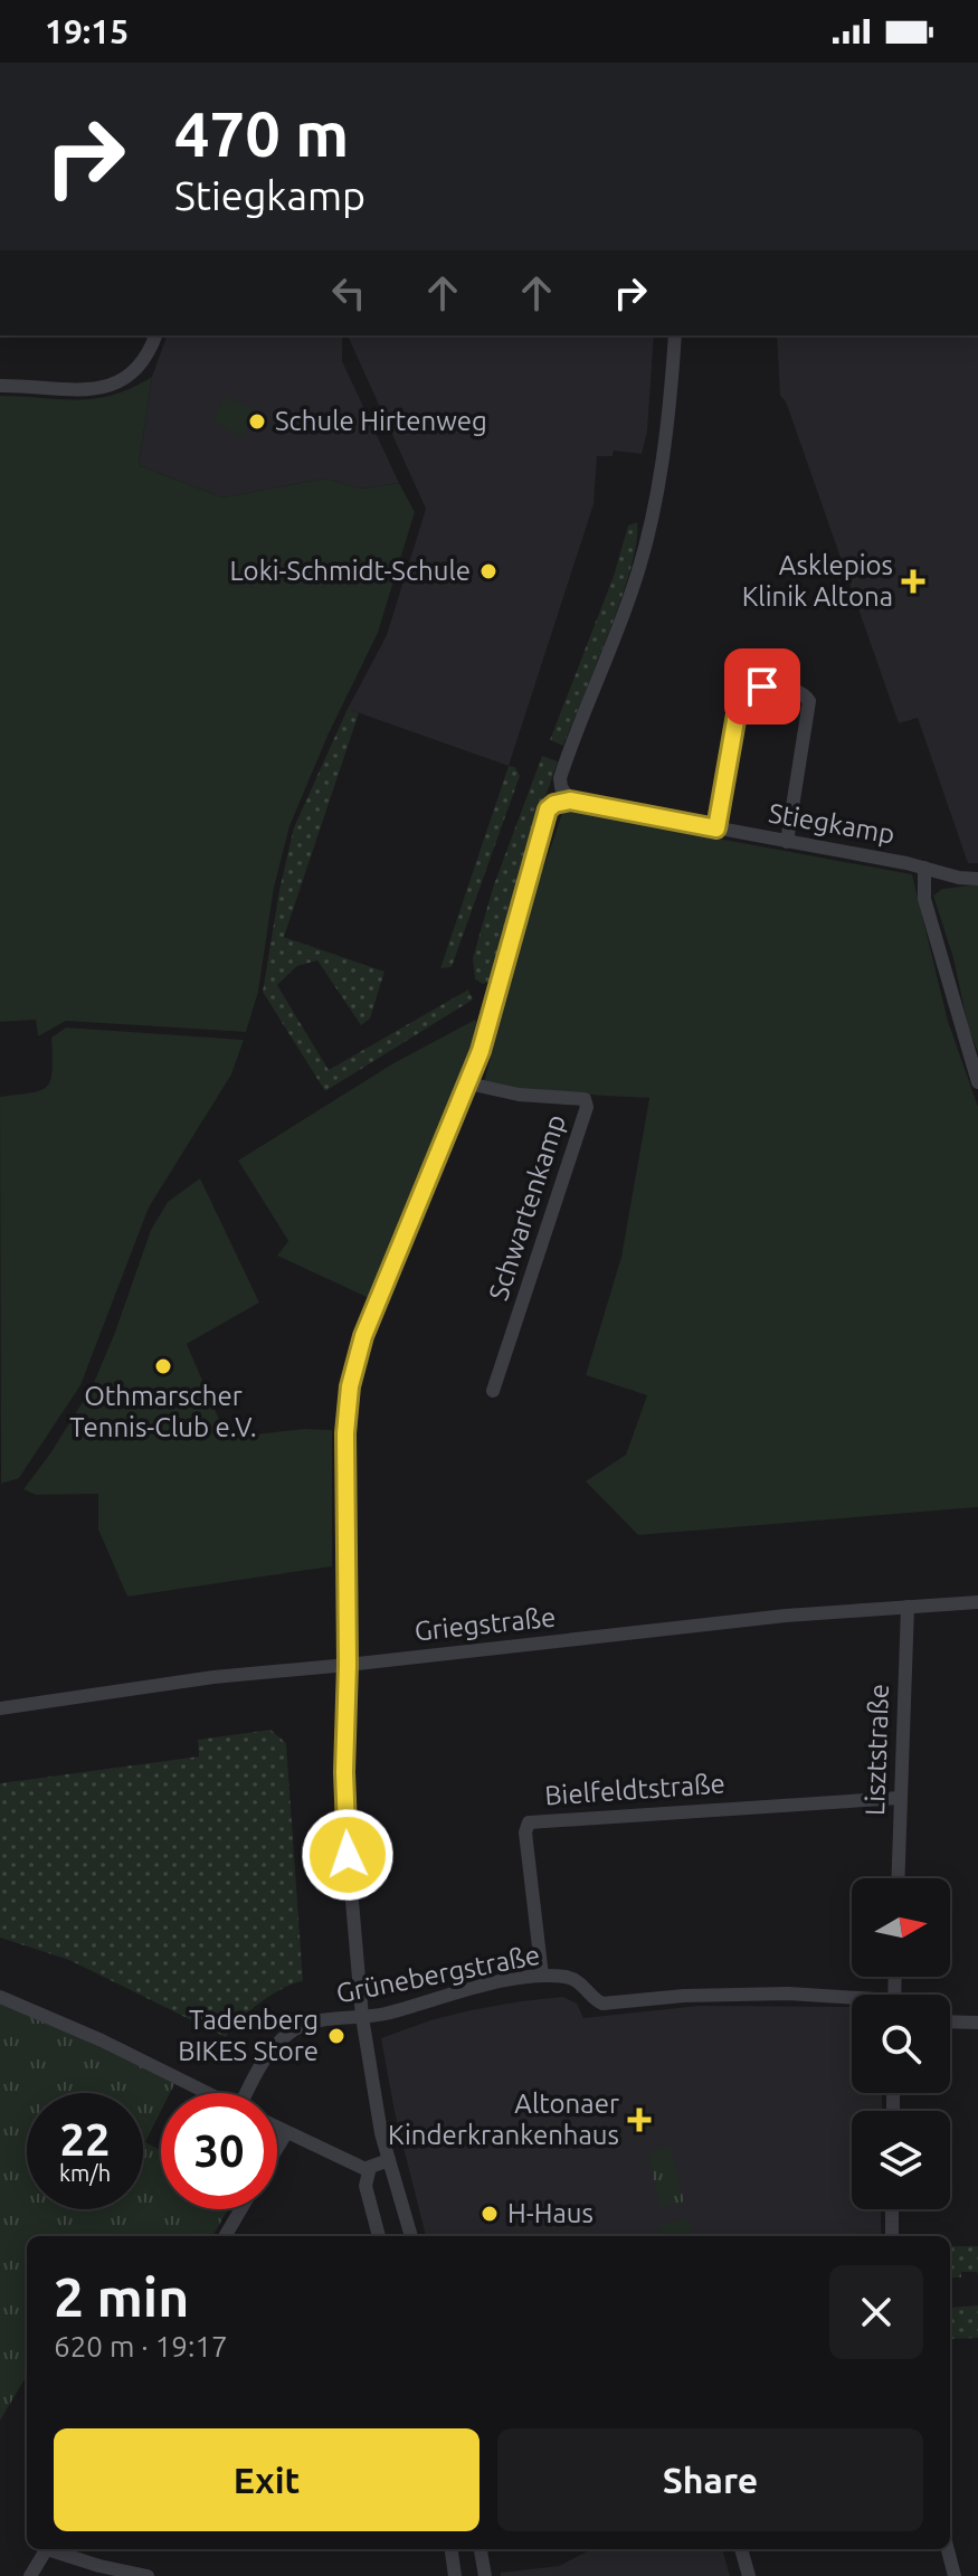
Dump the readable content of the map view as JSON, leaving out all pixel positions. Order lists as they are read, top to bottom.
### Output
{
  "streets": {
    "street": [
      "Stiegkamp",
      "Schwartenkamp",
      "Griegstraße",
      "Lisztstraße",
      "Bielfeldtstraße",
      "Grünebergstraße"
    ]
  },
  "crossings": [
    ["Griegstraße", "Lisztstraße"],
    ["Lisztstraße", "Bielfeldtstraße"],
    ["Bielfeldtstraße", "Grünebergstraße"]
  ],
  "places": {
    "other": [
      "Schule Hirtenweg",
      "Loki-Schmidt-Schule",
      "Othmarscher Tennis-Club e.V.",
      "Tadenberg BIKES Store",
      "H-Haus"
    ],
    "health": ["Asklepios Klinik Altona", "Altonaer Kinderkrankenhaus"]
  },
  "north": "right",
  "page": {
    "status": "19:15",
    "turn": ["470 m", "Stiegkamp"],
    "speed": "22 km/h",
    "limit": "30",
    "heading": ["2 min", "620 m · 19:17"],
    "buttons": ["Exit", "Share"]
  }
}
